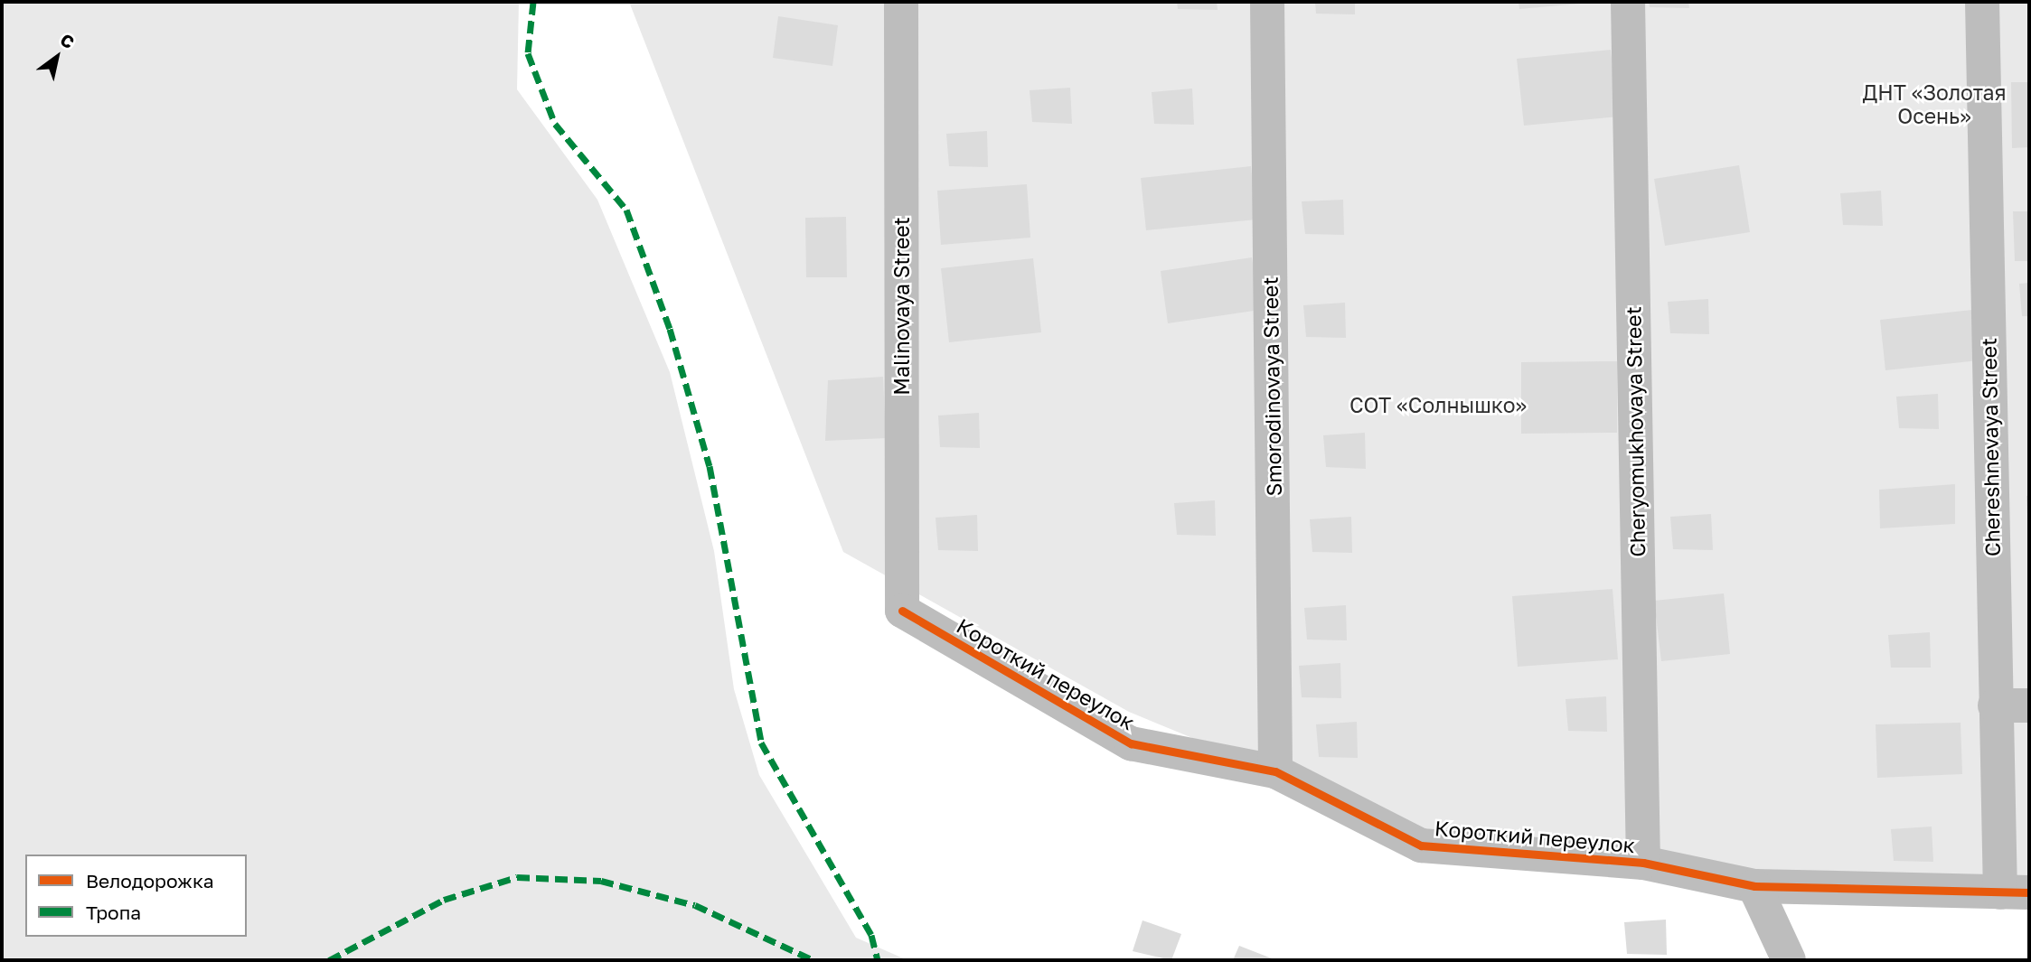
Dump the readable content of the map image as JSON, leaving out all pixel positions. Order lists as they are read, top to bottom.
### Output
{
  "streets": {
    "street": [
      "Malinovaya Street",
      "Smorodinovaya Street",
      "Cheryomukhovaya Street",
      "Chereshnevaya Street",
      "Короткий переулок"
    ]
  },
  "crossings": [
    ["Malinovaya Street", "Короткий переулок"],
    ["Smorodinovaya Street", "Короткий переулок"],
    ["Cheryomukhovaya Street", "Короткий переулок"],
    ["Chereshnevaya Street", "Короткий переулок"]
  ],
  "parks": ["ДНТ «Золотая Осень»", "СОТ «Солнышко»"],
  "legend": ["Велодорожка", "Тропа"],
  "north": "top right"
}
